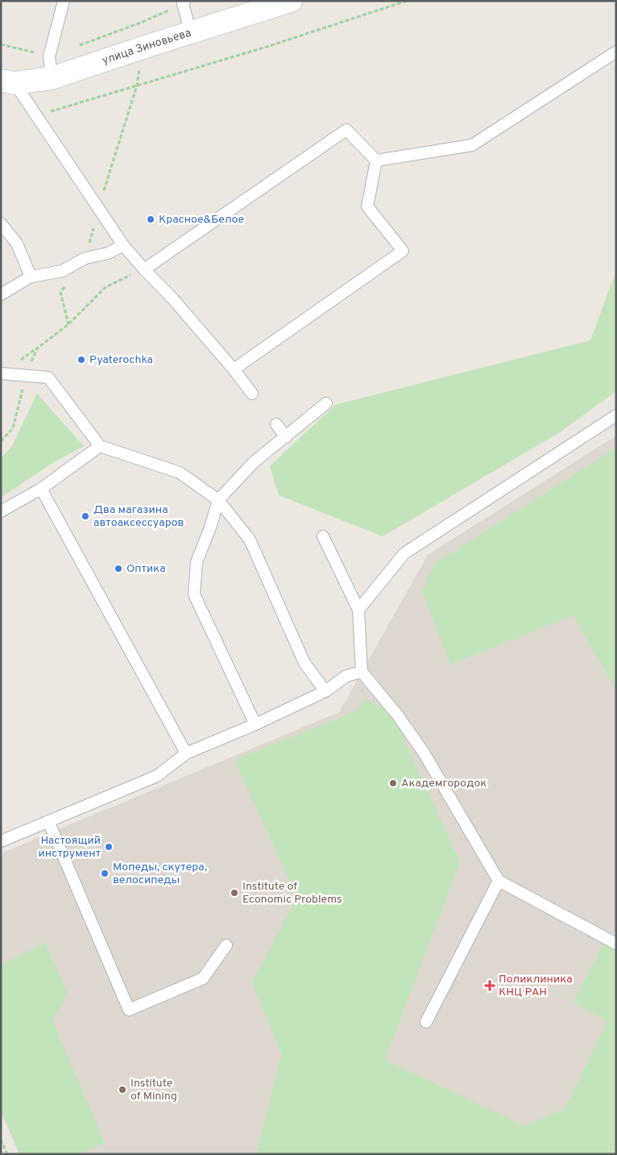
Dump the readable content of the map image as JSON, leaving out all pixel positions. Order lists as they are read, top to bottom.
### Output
{
  "streets": {
    "street": ["улица Зиновьева"]
  },
  "places": {
    "other": [
      "Красное&Белое",
      "Pyaterochka",
      "Два магазина автоаксессуаров",
      "Оптика",
      "Академгородок",
      "Настоящий инструмент",
      "Мопеды, скутера, велосипеды",
      "Institute of Economic Problems",
      "Institute of Mining"
    ],
    "health": ["Поликлиника КНЦ РАН"]
  }
}
